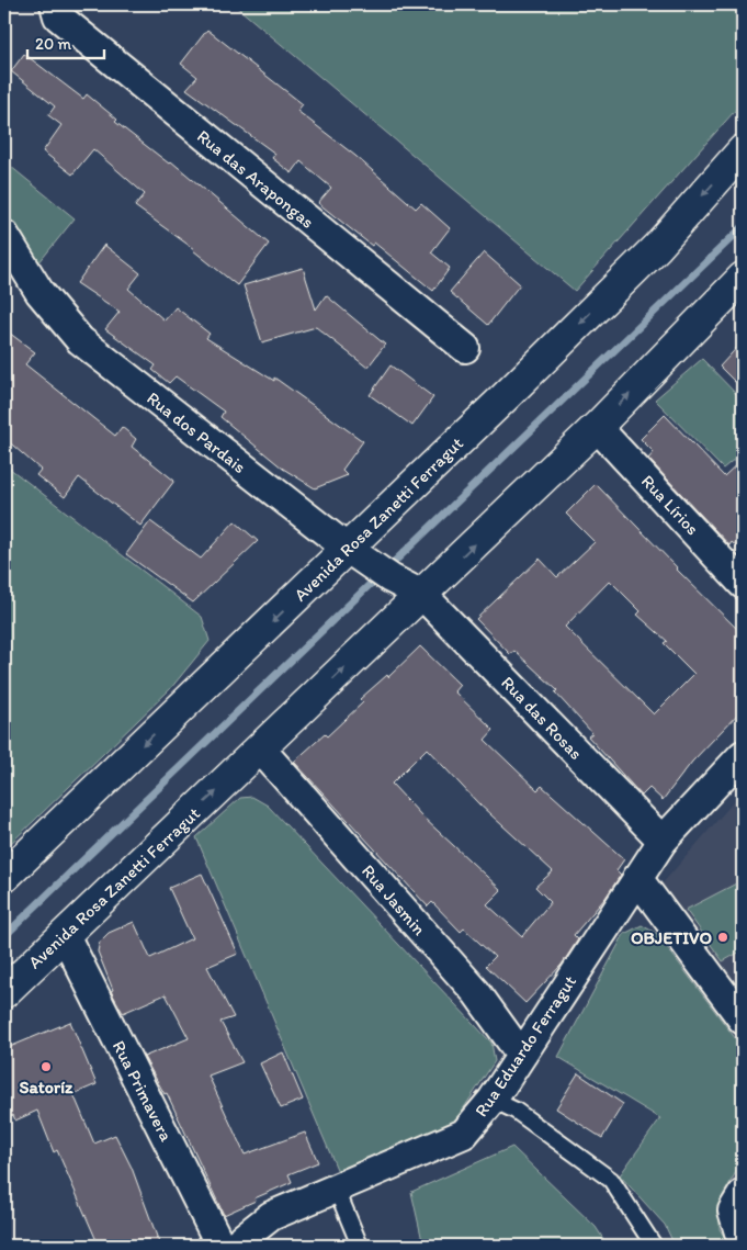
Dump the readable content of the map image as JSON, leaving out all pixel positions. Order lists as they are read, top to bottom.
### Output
{
  "streets": {
    "main road": ["Avenida Rosa Zanetti Ferragut"],
    "street": [
      "Rua das Arapongas",
      "Rua dos Pardais",
      "Rua Lírios",
      "Rua das Rosas",
      "Rua Jasmin",
      "Rua Eduardo Ferragut",
      "Rua Primavera"
    ]
  },
  "crossings": [
    ["Rua dos Pardais", "Avenida Rosa Zanetti Ferragut"],
    ["Rua dos Pardais", "Rua das Rosas"],
    ["Rua Lírios", "Avenida Rosa Zanetti Ferragut"],
    ["Avenida Rosa Zanetti Ferragut", "Rua das Rosas"],
    ["Avenida Rosa Zanetti Ferragut", "Rua Jasmin"],
    ["Avenida Rosa Zanetti Ferragut", "Rua Primavera"],
    ["Rua das Rosas", "Rua Eduardo Ferragut"],
    ["Rua Jasmin", "Rua Eduardo Ferragut"]
  ],
  "places": ["OBJETIVO", "Satoríz"],
  "scale_bar": "20 m"
}
